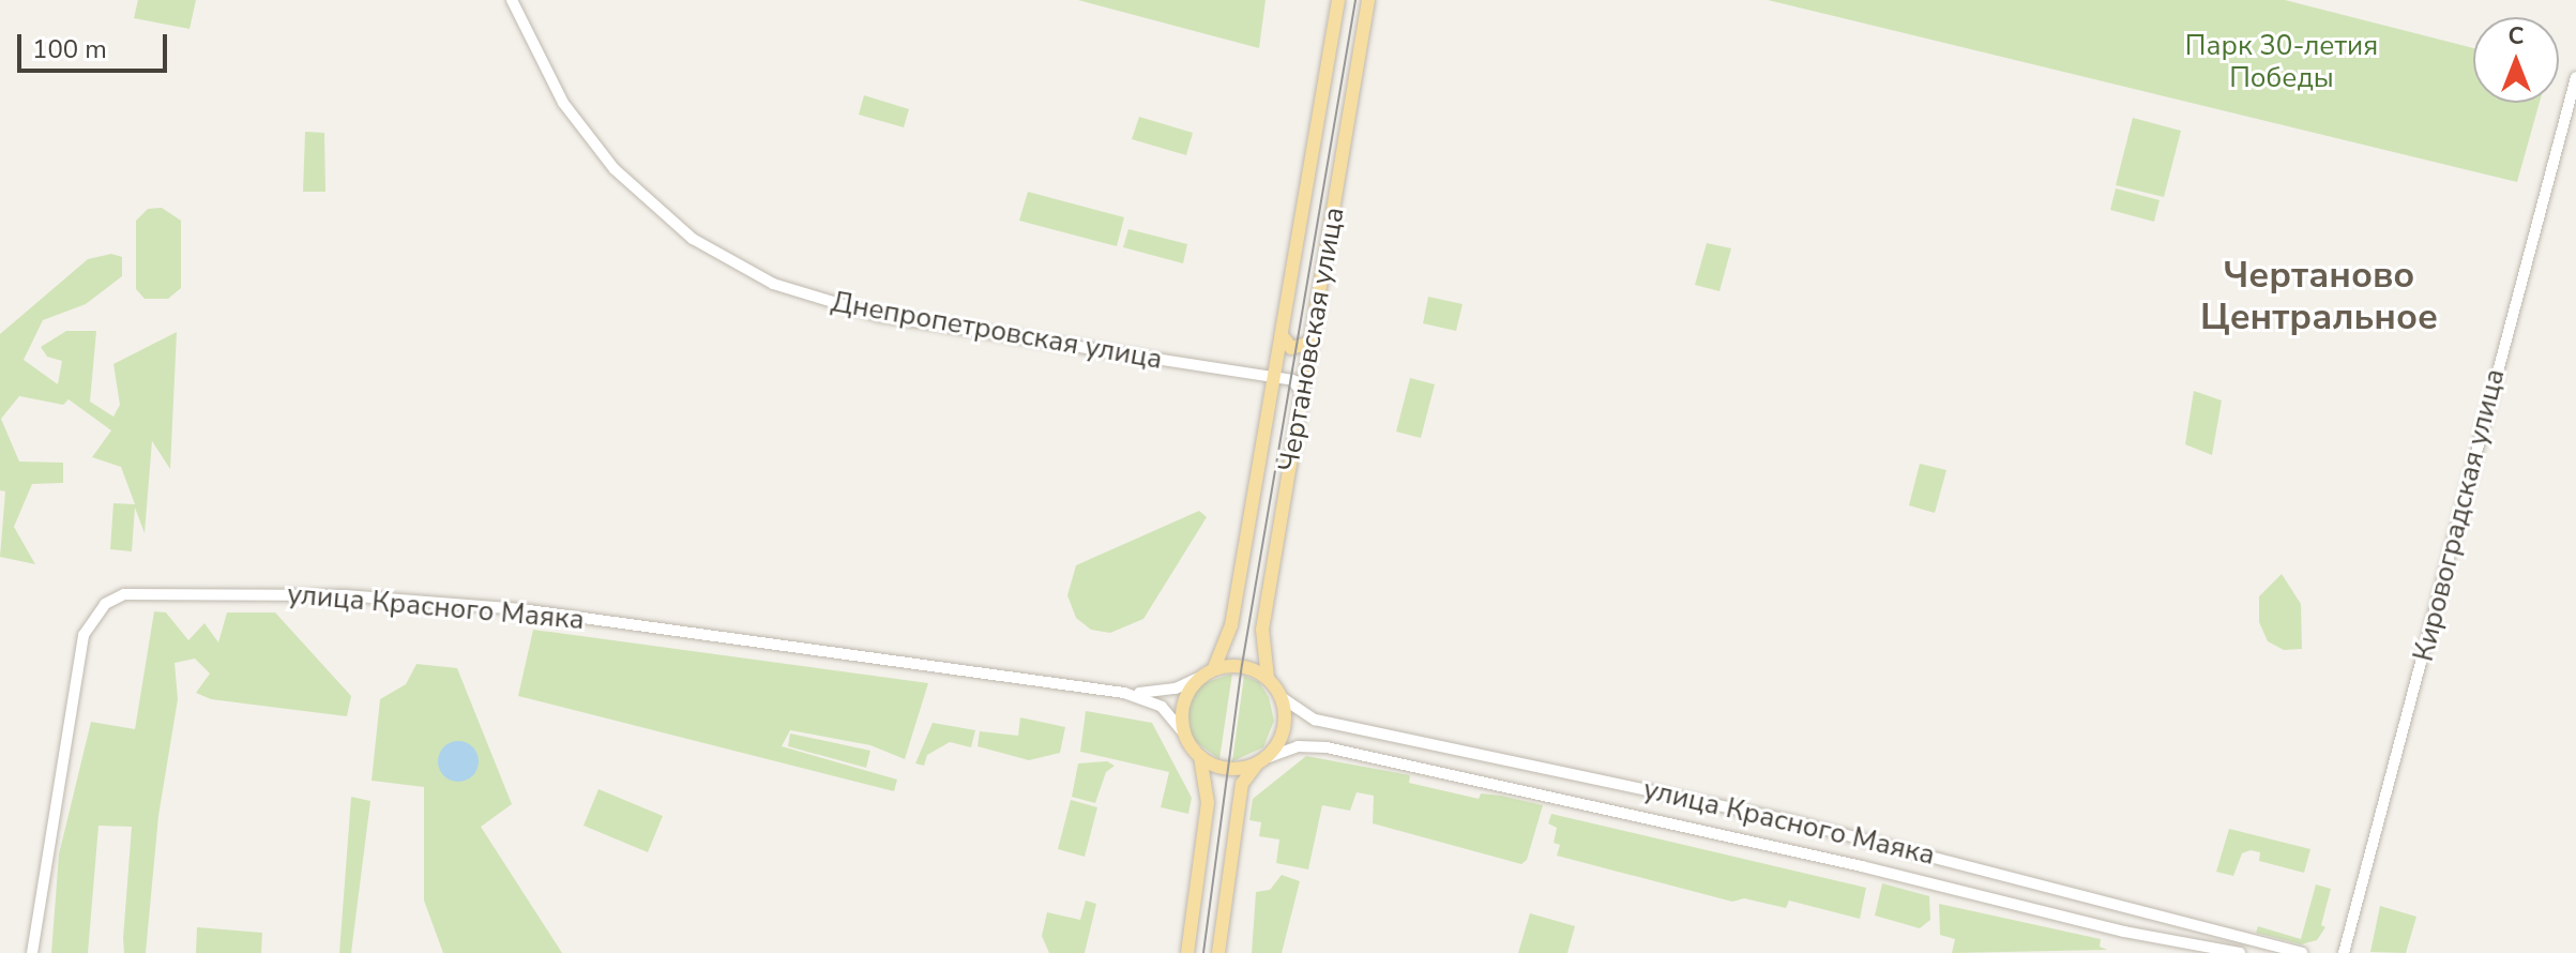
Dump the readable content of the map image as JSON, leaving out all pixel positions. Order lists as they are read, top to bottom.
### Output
{
  "streets": {
    "main road": ["Чертановская улица"],
    "street": ["Днепропетровская улица", "Кировоградская улица", "улица Красного Маяка"]
  },
  "crossings": [
    ["Днепропетровская улица", "Чертановская улица"],
    ["Чертановская улица", "улица Красного Маяка"]
  ],
  "districts": ["Чертаново Центральное"],
  "parks": ["Парк 30-летия Победы"],
  "scale_bar": "100 m",
  "north": "top"
}
